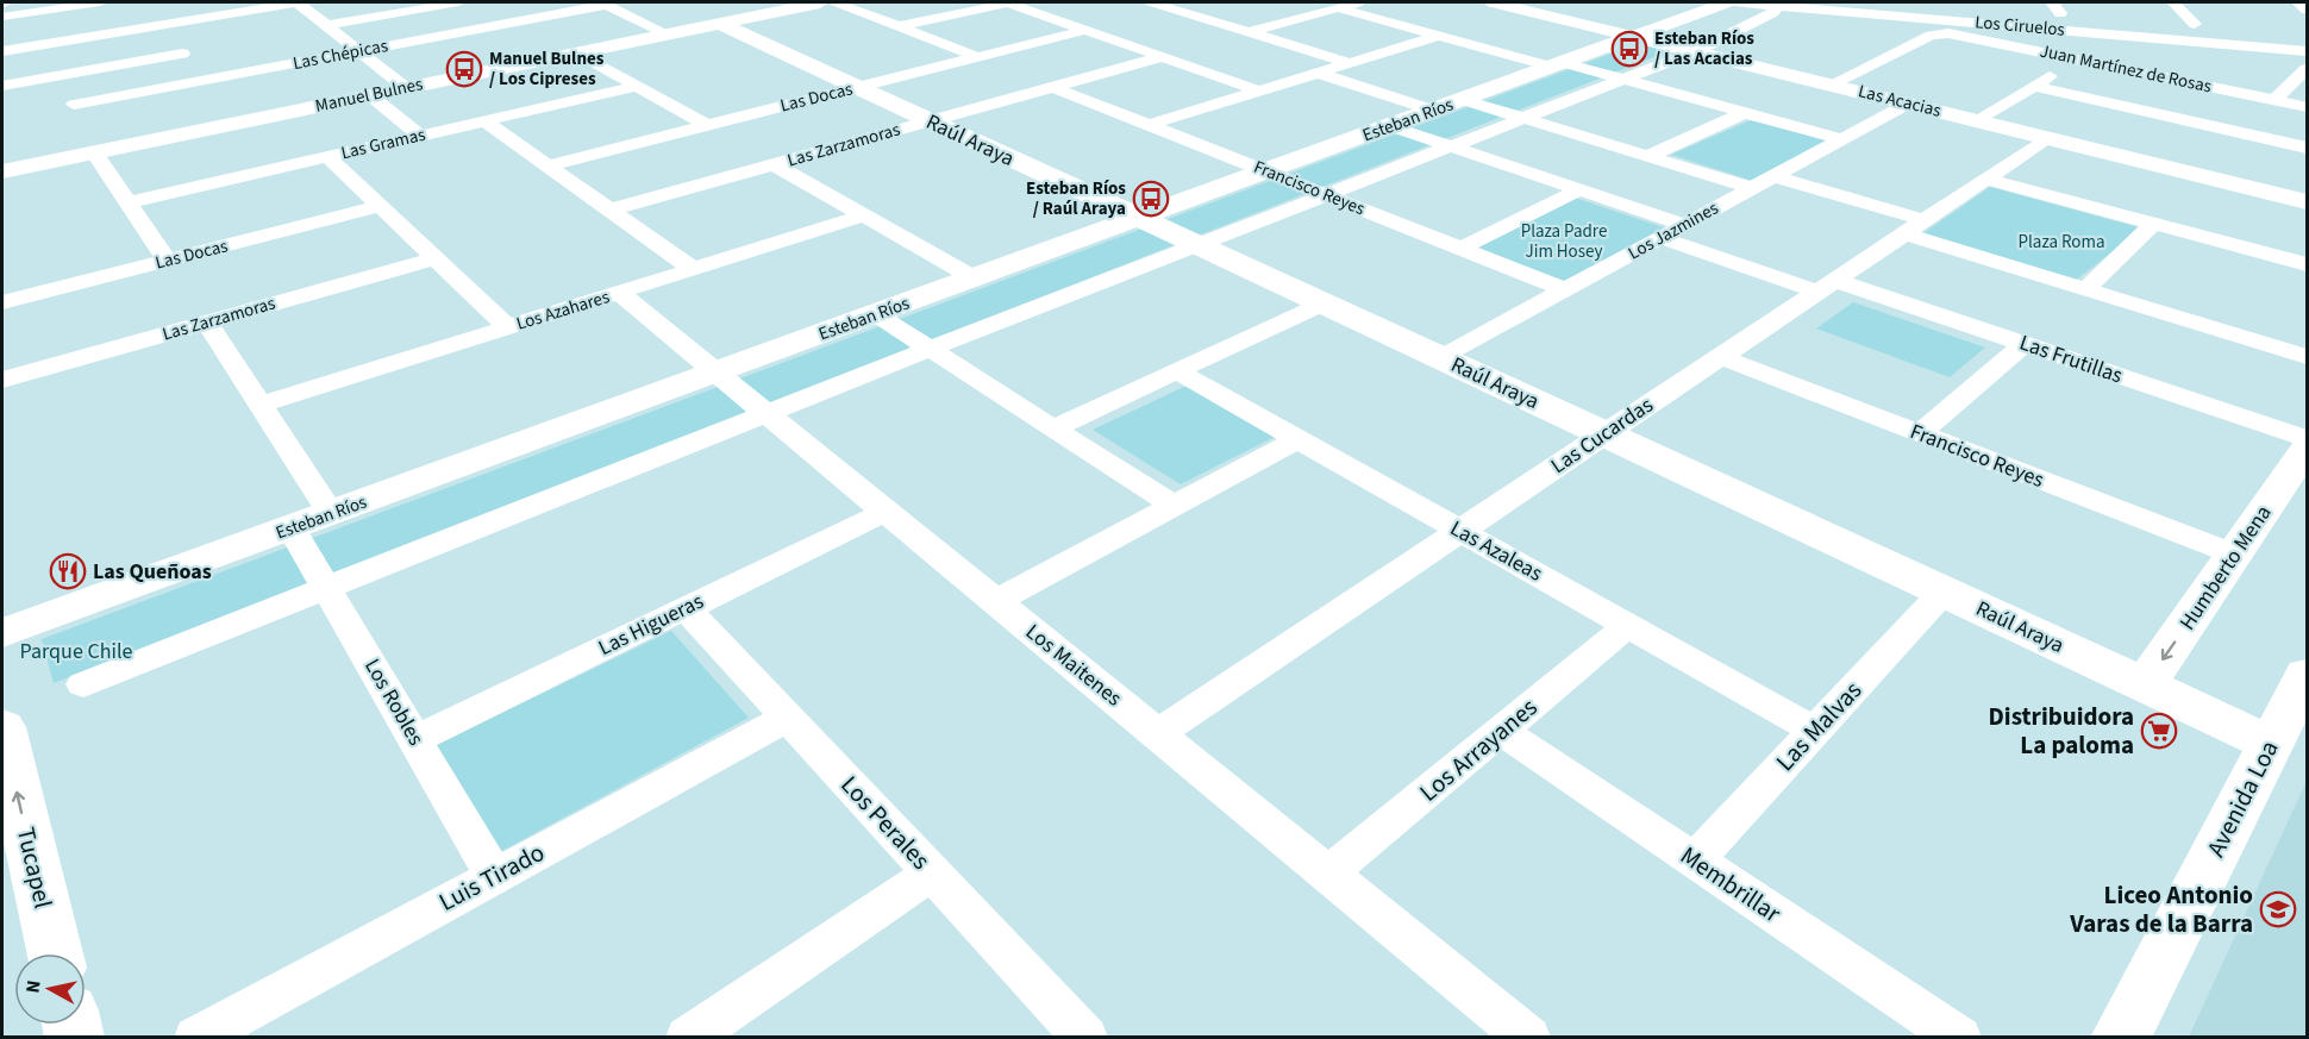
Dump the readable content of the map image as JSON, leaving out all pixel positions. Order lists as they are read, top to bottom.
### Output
{
  "streets": {
    "street": [
      "Los Ciruelos",
      "Las Chépicas",
      "Juan Martínez de Rosas",
      "Manuel Bulnes",
      "Las Docas",
      "Las Acacias",
      "Esteban Ríos",
      "Raúl Araya",
      "Las Gramas",
      "Las Zarzamoras",
      "Francisco Reyes",
      "Los Jazmines",
      "Los Azahares",
      "Las Frutillas",
      "Las Cucardas",
      "Las Azaleas",
      "Humberto Mena",
      "Las Higueras",
      "Los Maitenes",
      "Los Robles",
      "Las Malvas",
      "Los Arrayanes",
      "Avenida Loa",
      "Los Perales",
      "Tucapel",
      "Luis Tirado",
      "Membrillar"
    ]
  },
  "crossings": [
    ["Los Ciruelos", "Esteban Ríos"],
    ["Manuel Bulnes", "Raúl Araya"],
    ["Las Docas", "Raúl Araya"],
    ["Las Acacias", "Esteban Ríos"],
    ["Las Acacias", "Los Jazmines"],
    ["Las Acacias", "Las Cucardas"],
    ["Esteban Ríos", "Raúl Araya"],
    ["Esteban Ríos", "Francisco Reyes"],
    ["Esteban Ríos", "Los Maitenes"],
    ["Esteban Ríos", "Los Robles"],
    ["Raúl Araya", "Las Zarzamoras"],
    ["Raúl Araya", "Los Jazmines"],
    ["Raúl Araya", "Las Cucardas"],
    ["Raúl Araya", "Humberto Mena"],
    ["Raúl Araya", "Las Malvas"],
    ["Raúl Araya", "Avenida Loa"],
    ["Las Zarzamoras", "Francisco Reyes"],
    ["Francisco Reyes", "Los Jazmines"],
    ["Francisco Reyes", "Las Cucardas"],
    ["Francisco Reyes", "Humberto Mena"],
    ["Los Jazmines", "Las Frutillas"],
    ["Los Azahares", "Los Maitenes"],
    ["Las Frutillas", "Las Cucardas"],
    ["Las Cucardas", "Las Azaleas"],
    ["Las Cucardas", "Los Maitenes"],
    ["Las Azaleas", "Las Malvas"],
    ["Las Azaleas", "Los Arrayanes"],
    ["Las Higueras", "Los Maitenes"],
    ["Las Higueras", "Los Robles"],
    ["Las Higueras", "Los Perales"],
    ["Los Maitenes", "Los Arrayanes"],
    ["Los Robles", "Luis Tirado"],
    ["Las Malvas", "Membrillar"],
    ["Los Arrayanes", "Membrillar"],
    ["Los Perales", "Luis Tirado"]
  ],
  "one_way": ["Tucapel"],
  "parks": ["Plaza Padre Jim Hosey", "Plaza Roma", "Parque Chile"],
  "places": {
    "bus stop": ["Esteban Ríos / Las Acacias", "Manuel Bulnes / Los Cipreses", "Esteban Ríos / Raúl Araya"],
    "restaurant": ["Las Queñoas"],
    "supermarket": ["Distribuidora La paloma"],
    "school or university": ["Liceo Antonio Varas de la Barra"]
  },
  "north": "left"
}
